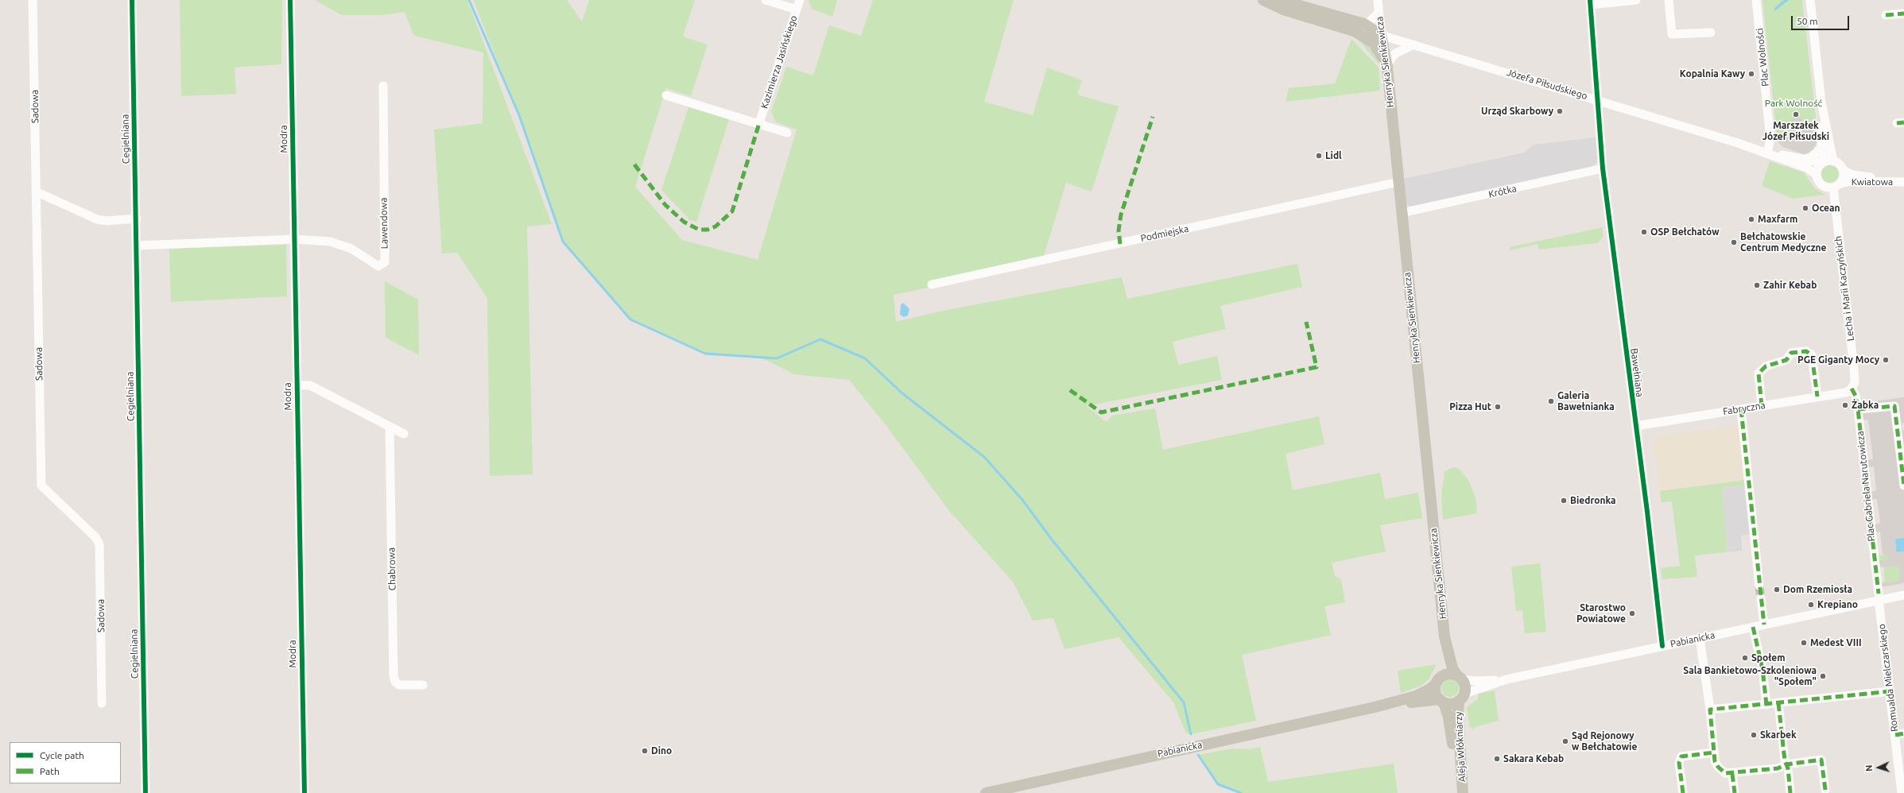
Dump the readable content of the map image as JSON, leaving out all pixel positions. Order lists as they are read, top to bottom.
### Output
{
  "streets": {
    "main road": [
      "Henryka Sienkiewicza",
      "Józefa Piłsudskiego",
      "Pabianicka",
      "Aleja Włókniarzy"
    ],
    "street": [
      "Plac Wolności",
      "Kazimierza Jasińskiego",
      "Sadowa",
      "Cegielniana",
      "Modra",
      "Kwiatowa",
      "Krótka",
      "Lawendowa",
      "Podmiejska",
      "Lecha i Marii Kaczyńskich",
      "Bawełniana",
      "Fabryczna",
      "Plac Gabriela Narutowicza",
      "Chabrowa",
      "Romualda Mielczarskiego"
    ]
  },
  "crossings": [
    ["Plac Wolności", "Józefa Piłsudskiego"],
    ["Henryka Sienkiewicza", "Józefa Piłsudskiego"],
    ["Henryka Sienkiewicza", "Krótka"],
    ["Henryka Sienkiewicza", "Podmiejska"],
    ["Henryka Sienkiewicza", "Pabianicka"],
    ["Henryka Sienkiewicza", "Aleja Włókniarzy"],
    ["Józefa Piłsudskiego", "Kwiatowa"],
    ["Józefa Piłsudskiego", "Lecha i Marii Kaczyńskich"],
    ["Józefa Piłsudskiego", "Bawełniana"],
    ["Modra", "Lawendowa"],
    ["Kwiatowa", "Lecha i Marii Kaczyńskich"],
    ["Krótka", "Bawełniana"],
    ["Lecha i Marii Kaczyńskich", "Fabryczna"],
    ["Lecha i Marii Kaczyńskich", "Plac Gabriela Narutowicza"],
    ["Bawełniana", "Fabryczna"],
    ["Bawełniana", "Pabianicka"],
    ["Fabryczna", "Plac Gabriela Narutowicza"],
    ["Plac Gabriela Narutowicza", "Pabianicka"],
    ["Plac Gabriela Narutowicza", "Romualda Mielczarskiego"],
    ["Pabianicka", "Romualda Mielczarskiego"],
    ["Pabianicka", "Aleja Włókniarzy"]
  ],
  "parks": ["Park Wolność"],
  "places": [
    "Kopalnia Kawy",
    "Urząd Skarbowy",
    "Marszałek Józef Piłsudski",
    "Lidl",
    "Ocean",
    "Maxfarm",
    "OSP Bełchatów",
    "Bełchatowskie Centrum Medyczne",
    "Zahir Kebab",
    "PGE Giganty Mocy",
    "Galeria Bawełnianka",
    "Żabka",
    "Pizza Hut",
    "Biedronka",
    "Dom Rzemiosła",
    "Krepiano",
    "Starostwo Powiatowe",
    "Medest VIII",
    "Społem",
    "Sala Bankietowo-Szkoleniowa \"Społem\"",
    "Skarbek",
    "Sąd Rejonowy w Bełchatowie",
    "Dino",
    "Sakara Kebab"
  ],
  "legend": ["Cycle path", "Path"],
  "scale_bar": "50 m",
  "north": "left"
}
